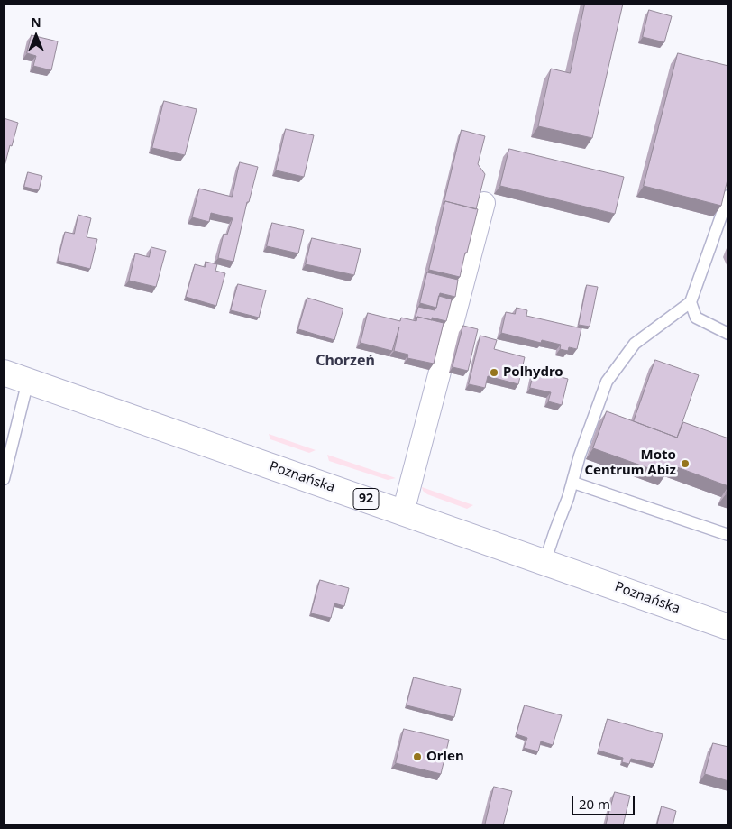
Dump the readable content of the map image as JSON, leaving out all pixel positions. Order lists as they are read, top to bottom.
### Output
{
  "streets": {
    "main road": ["Poznańska", "92"]
  },
  "districts": ["Chorzeń"],
  "places": ["Polhydro", "Moto Centrum Abiz", "Orlen"],
  "scale_bar": "20 m",
  "north": "top"
}
